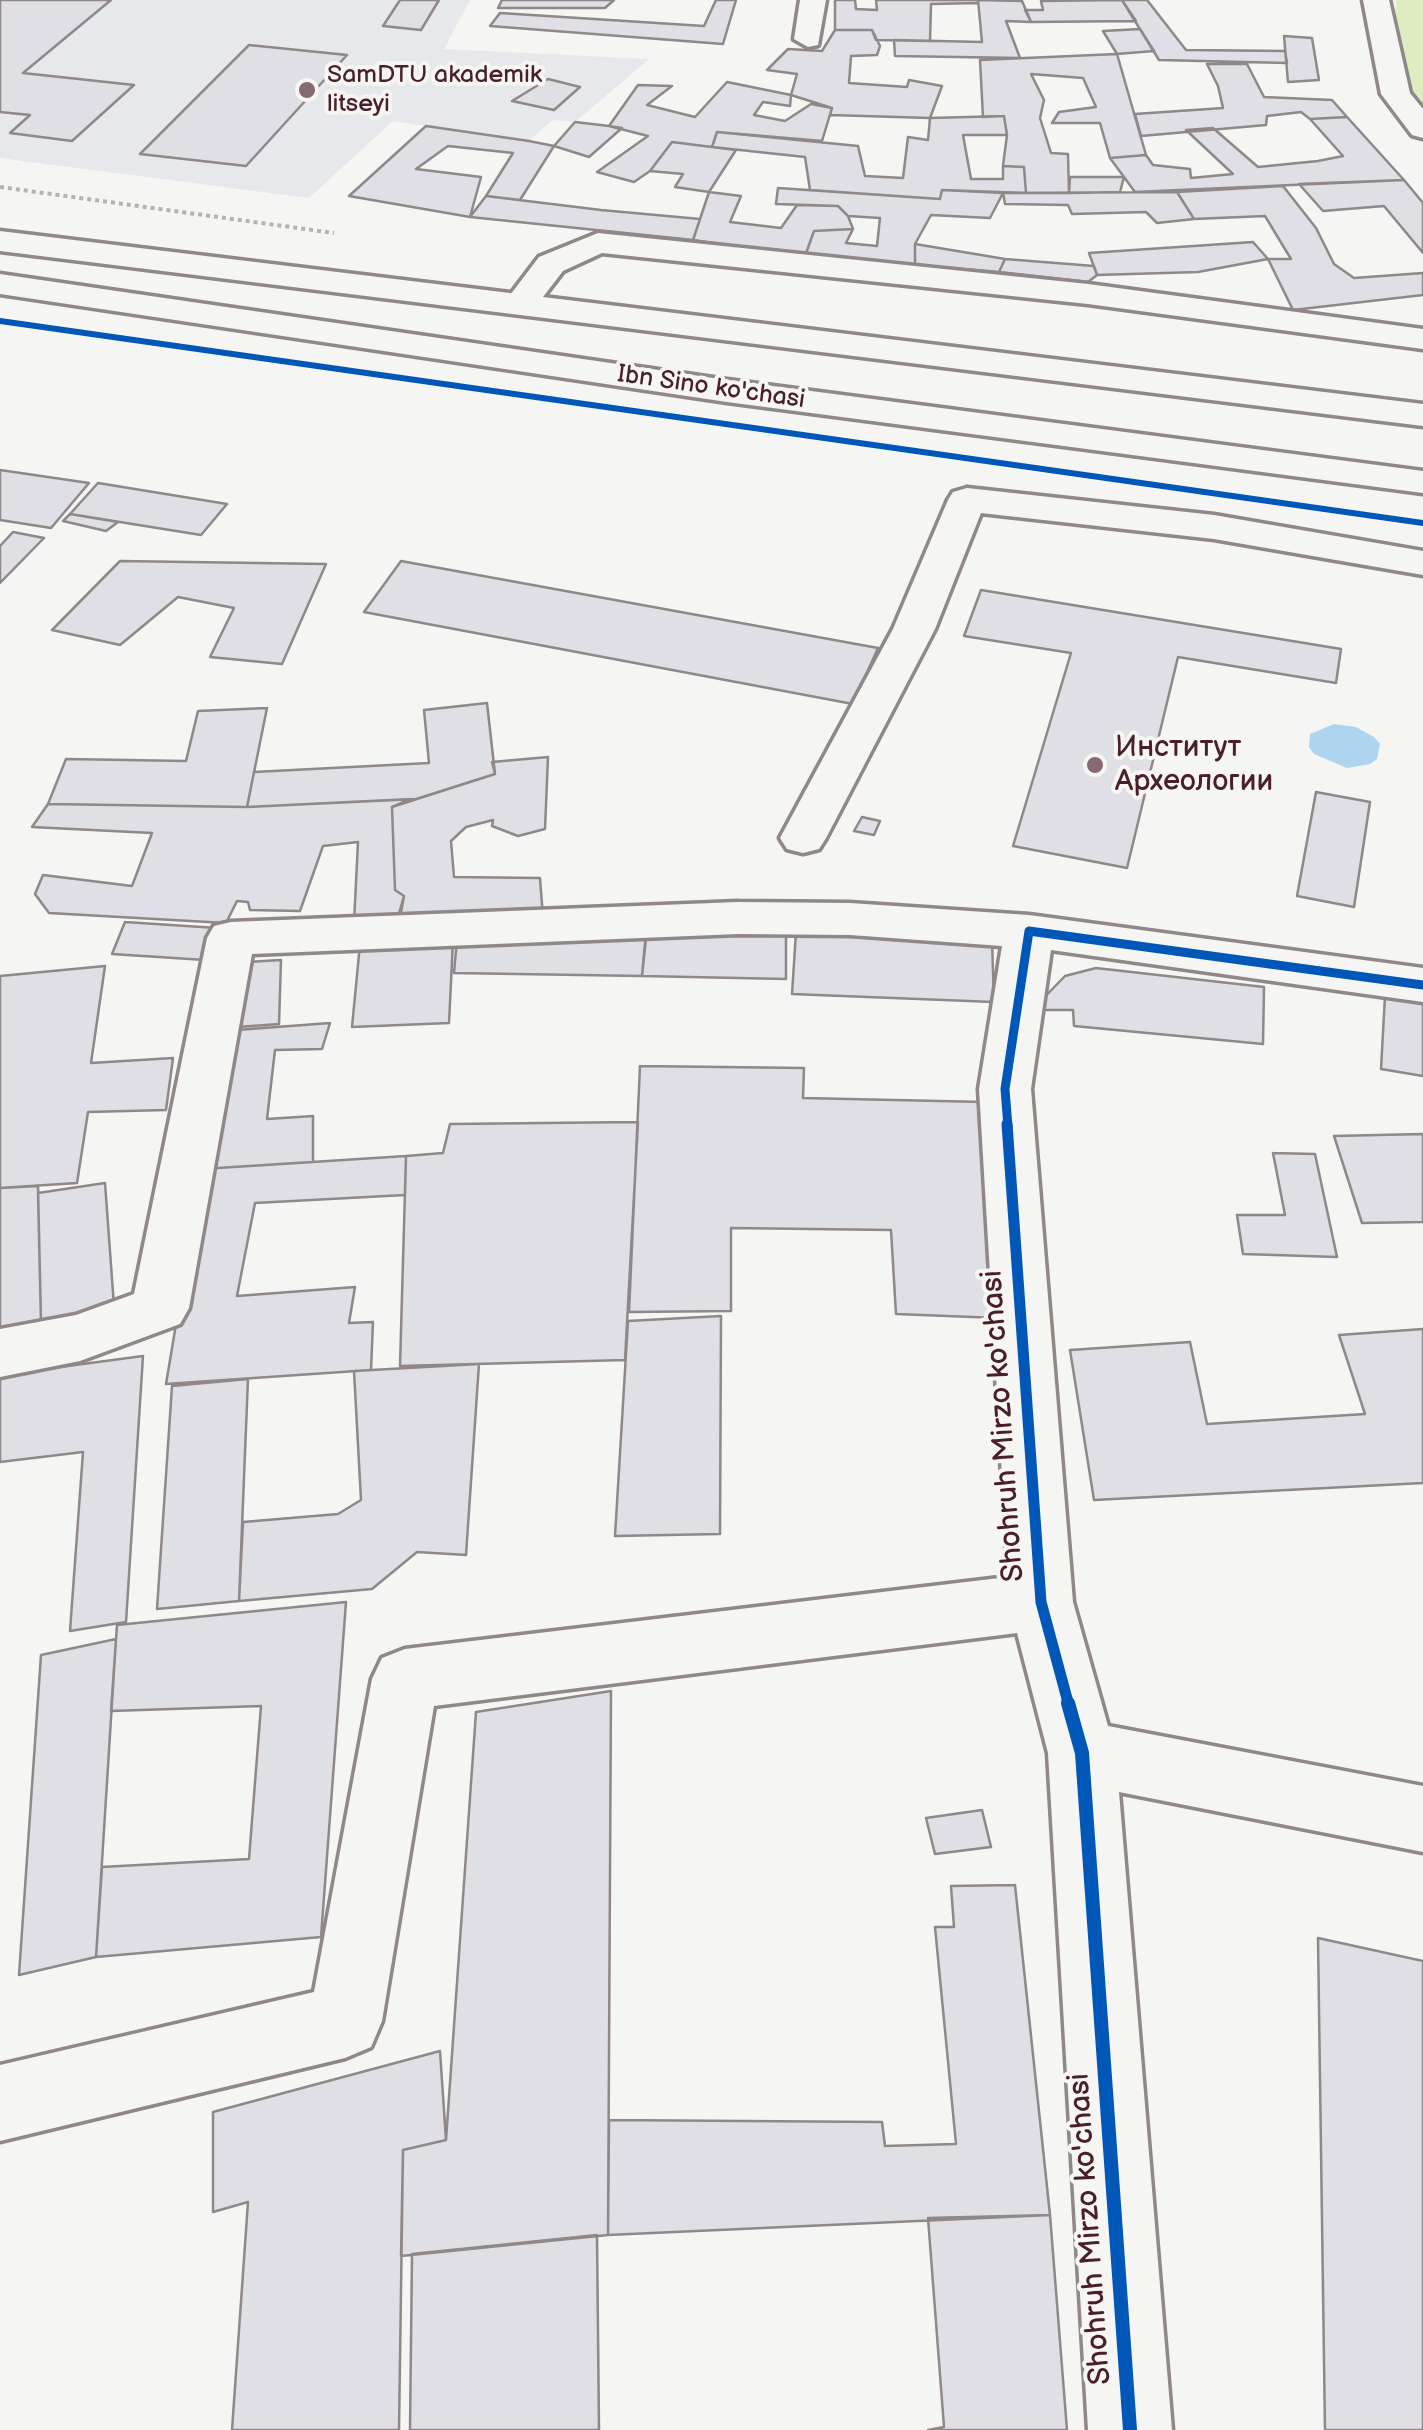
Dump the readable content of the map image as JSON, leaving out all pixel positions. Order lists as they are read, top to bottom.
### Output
{
  "streets": {
    "street": ["Ibn Sino ko'chasi", "Shohruh Mirzo ko'chasi"]
  },
  "places": ["SamDTU akademik litseyi", "Институт Археологии"]
}
